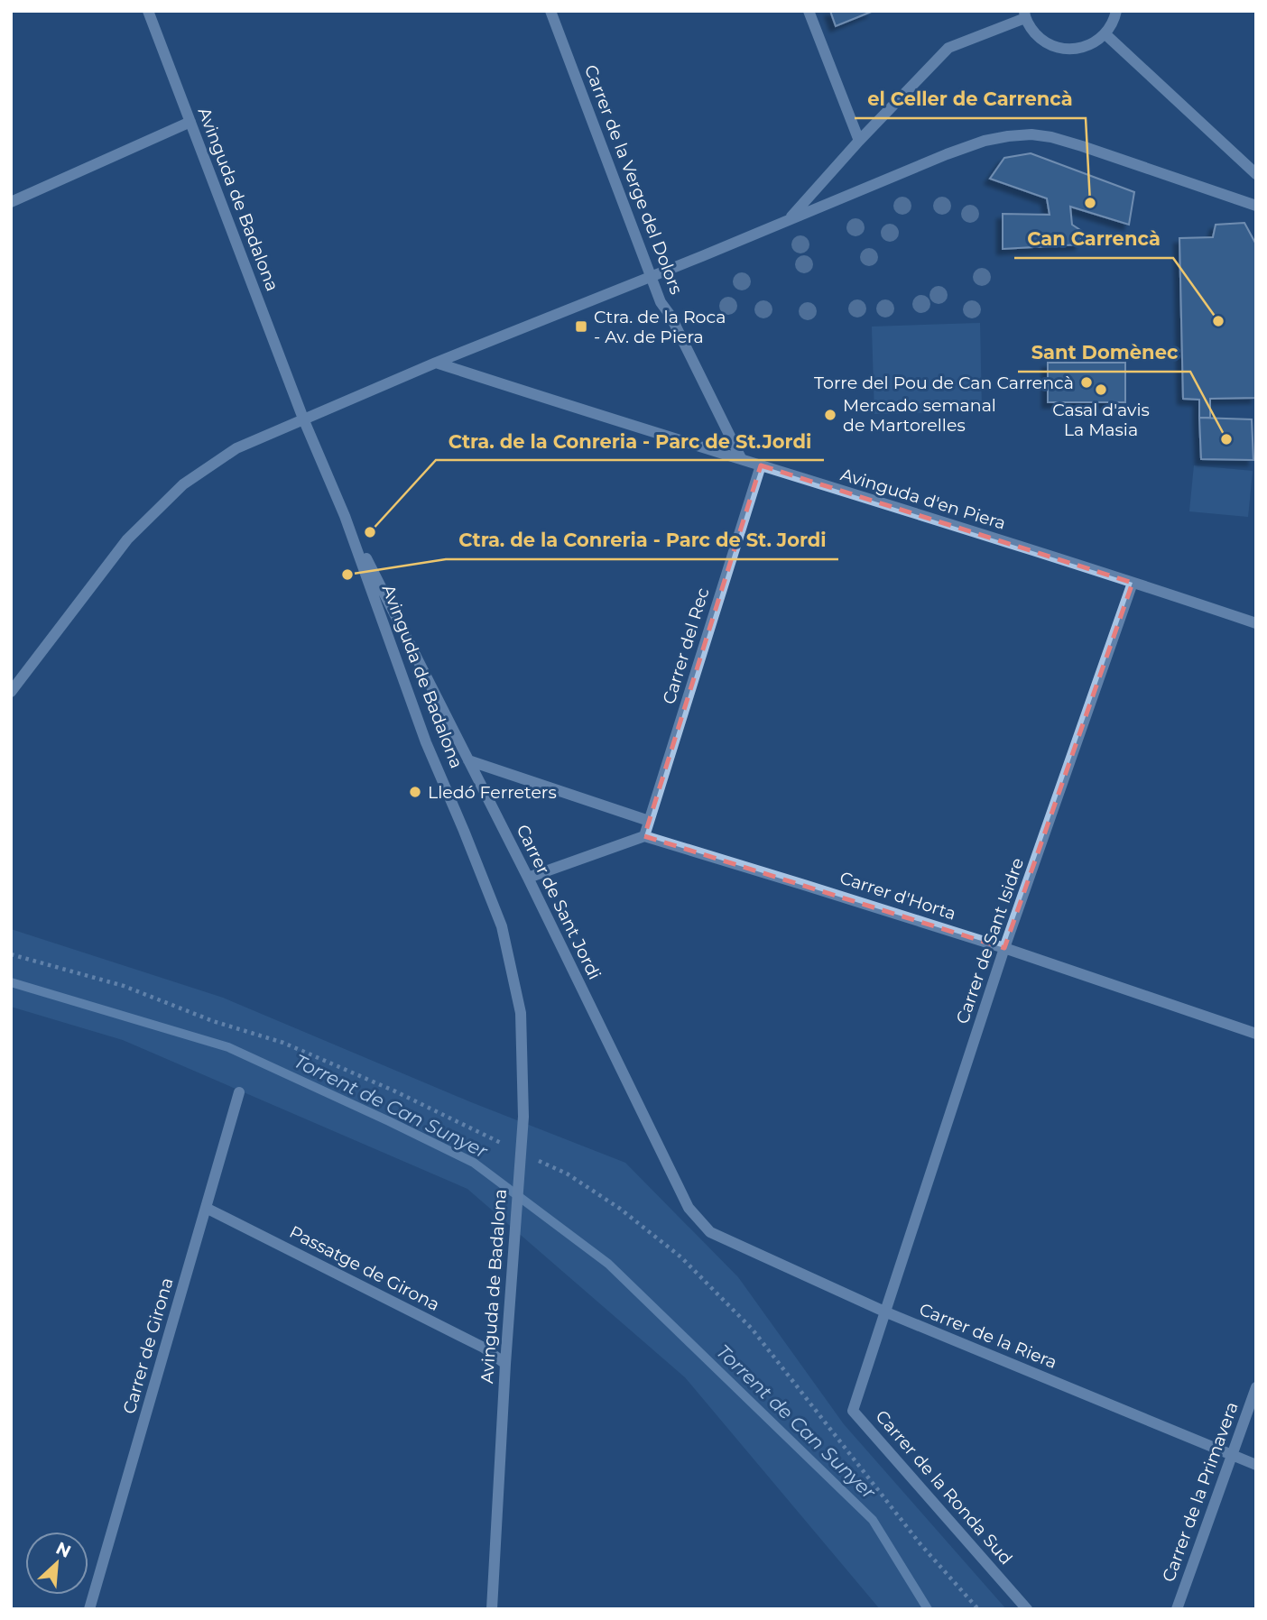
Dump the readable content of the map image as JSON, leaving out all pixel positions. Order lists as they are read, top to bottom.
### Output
{
  "streets": {
    "street": [
      "Carrer de la Verge del Dolors",
      "Avinguda de Badalona",
      "Avinguda d'en Piera",
      "Carrer del Rec",
      "Carrer d'Horta",
      "Carrer de Sant Jordi",
      "Carrer de Sant Isidre",
      "Passatge de Girona",
      "Carrer de la Riera",
      "Carrer de Girona",
      "Carrer de la Ronda Sud",
      "Carrer de la Primavera"
    ]
  },
  "crossings": [
    ["Carrer de la Verge del Dolors", "Avinguda d'en Piera"],
    ["Avinguda de Badalona", "Carrer de Sant Jordi"],
    ["Avinguda de Badalona", "Passatge de Girona"],
    ["Avinguda d'en Piera", "Carrer del Rec"],
    ["Avinguda d'en Piera", "Carrer de Sant Isidre"],
    ["Carrer del Rec", "Carrer d'Horta"],
    ["Carrer d'Horta", "Carrer de Sant Isidre"],
    ["Carrer de Sant Jordi", "Carrer de la Riera"],
    ["Carrer de Sant Isidre", "Carrer de la Riera"],
    ["Carrer de Sant Isidre", "Carrer de la Ronda Sud"],
    ["Passatge de Girona", "Carrer de Girona"],
    ["Carrer de la Riera", "Carrer de la Ronda Sud"],
    ["Carrer de la Riera", "Carrer de la Primavera"]
  ],
  "water": ["Torrent de Can Sunyer"],
  "places": {
    "other": [
      "el Celler de Carrencà",
      "Can Carrencà",
      "Torre del Pou de Can Carrencà",
      "Casal d'avis La Masia",
      "Mercado semanal de Martorelles",
      "Sant Domènec",
      "Ctra. de la Conreria - Parc de St.Jordi",
      "Ctra. de la Conreria - Parc de St. Jordi",
      "Lledó Ferreters"
    ],
    "transit": ["Ctra. de la Roca - Av. de Piera"]
  },
  "north": "top right"
}
